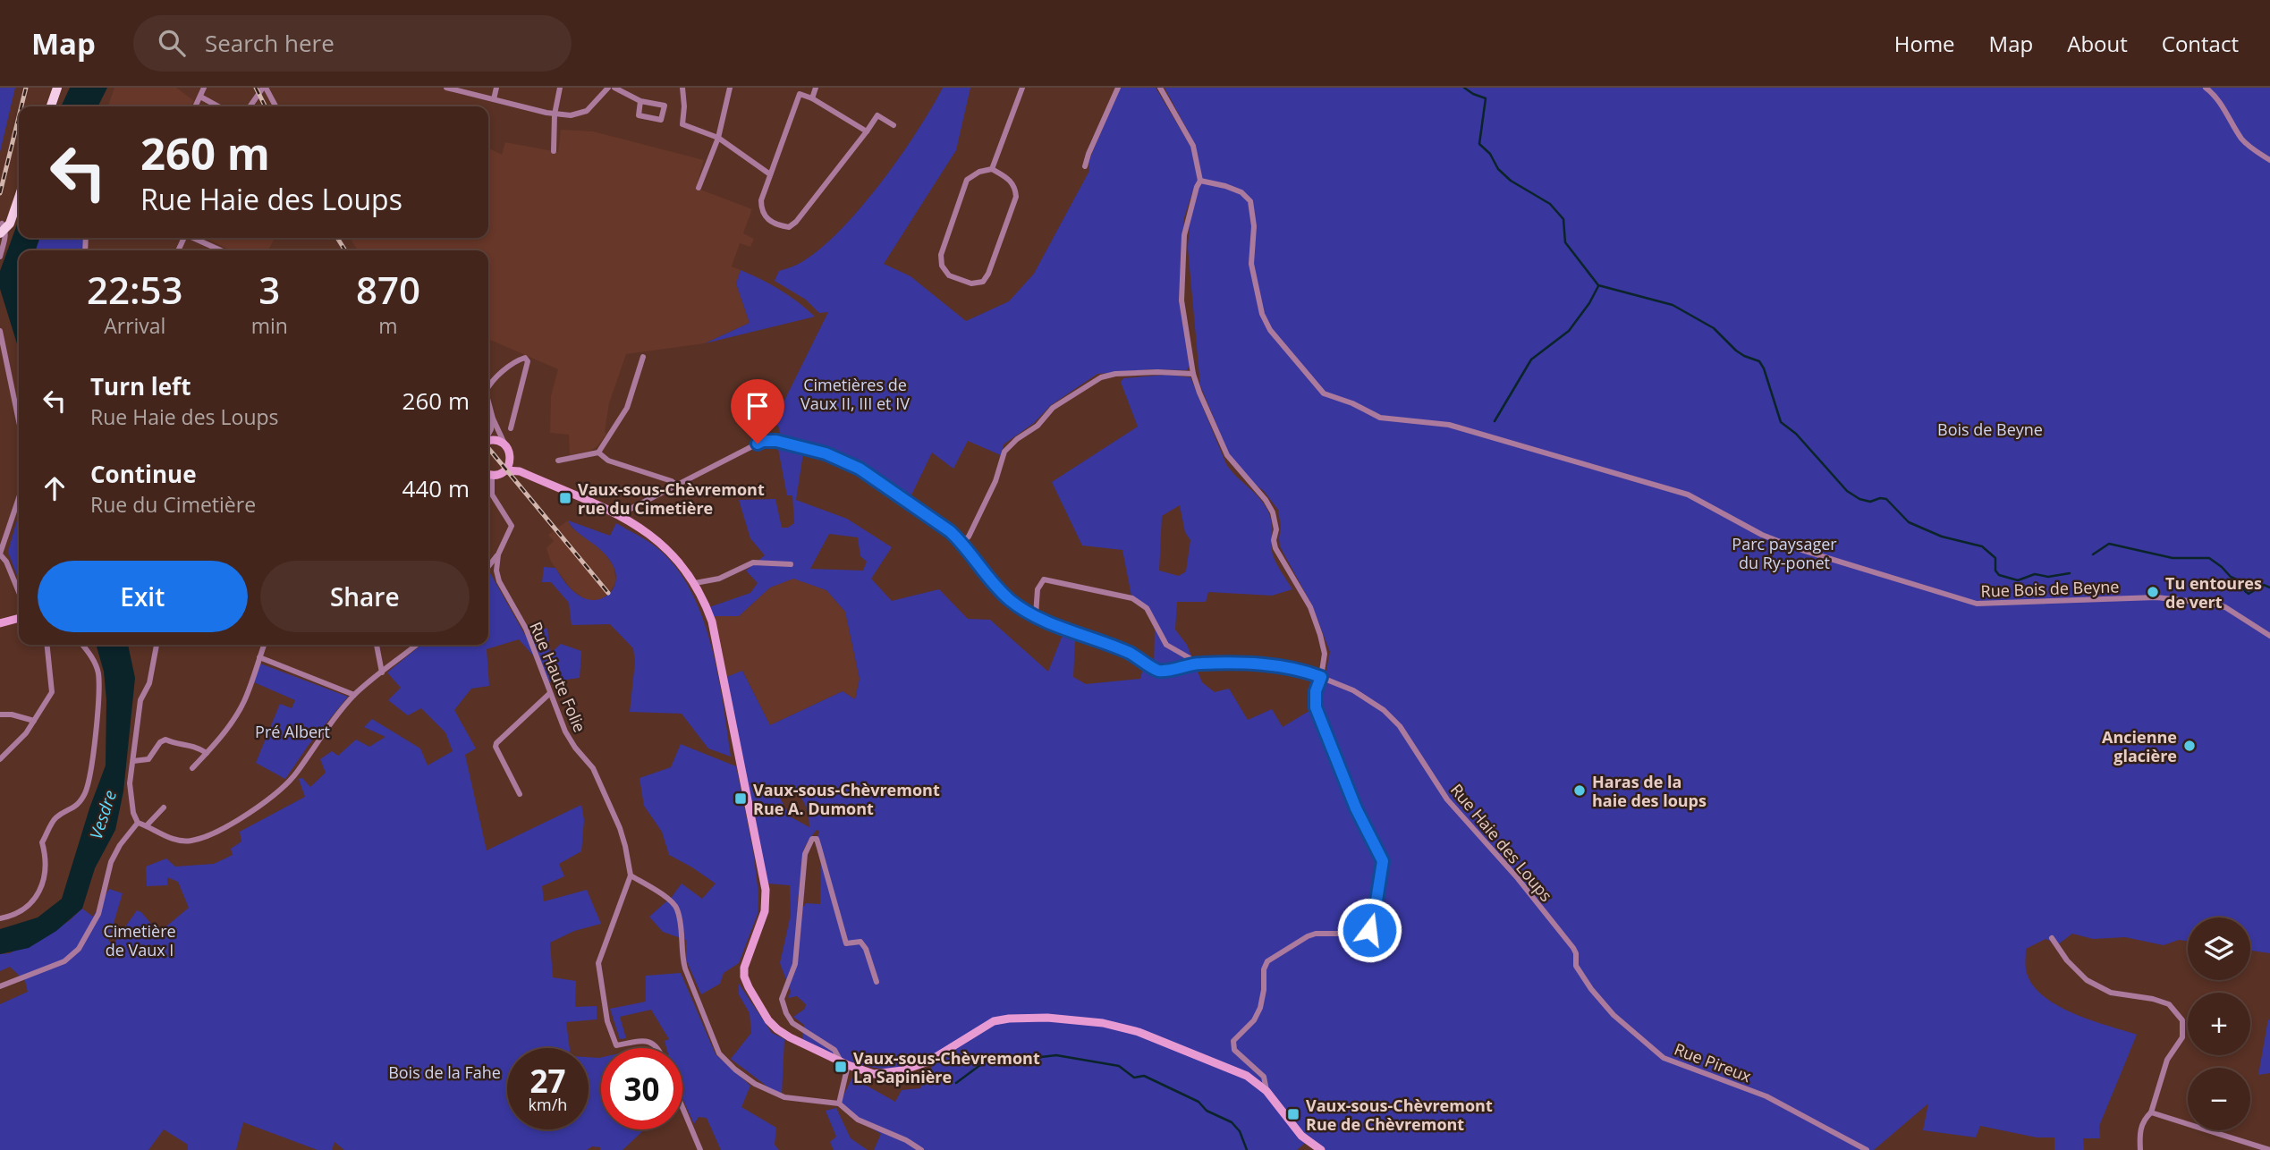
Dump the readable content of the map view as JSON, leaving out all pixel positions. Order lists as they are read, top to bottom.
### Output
{
  "streets": {
    "street": [
      "Rue Bois de Beyne",
      "Rue Haute Folie",
      "Rue Haie des Loups",
      "Rue Pireux"
    ]
  },
  "crossings": [
    ["Rue Haie des Loups", "Rue Pireux"]
  ],
  "water": ["Vesdre"],
  "parks": [
    "Cimetières de Vaux II, III et IV",
    "Bois de Beyne",
    "Parc paysager du Ry-ponet",
    "Pré Albert",
    "Cimetière de Vaux I",
    "Bois de la Fahe"
  ],
  "places": {
    "transit": [
      "Vaux-sous-Chèvremont rue du Cimetière",
      "Vaux-sous-Chèvremont Rue A. Dumont",
      "Vaux-sous-Chèvremont La Sapinière",
      "Vaux-sous-Chèvremont Rue de Chèvremont"
    ],
    "other": ["Tu entoures de vert", "Ancienne glacière", "Haras de la haie des loups"]
  },
  "page": {
    "header": "Map",
    "search": "Search here",
    "nav": [
      "Home",
      "Map",
      "About",
      "Contact"
    ],
    "turn": ["260 m", "Rue Haie des Loups"],
    "eta": [
      "22:53",
      "Arrival",
      "3",
      "min",
      "870",
      "m"
    ],
    "list": [
      {
        "name": "Turn left",
        "note": "Rue Haie des Loups",
        "value": "260 m"
      },
      {
        "name": "Continue",
        "note": "Rue du Cimetière",
        "value": "440 m"
      }
    ],
    "buttons": ["Exit", "Share"],
    "map_buttons": ["+", "−"],
    "speed": "27 km/h",
    "limit": "30"
  }
}
